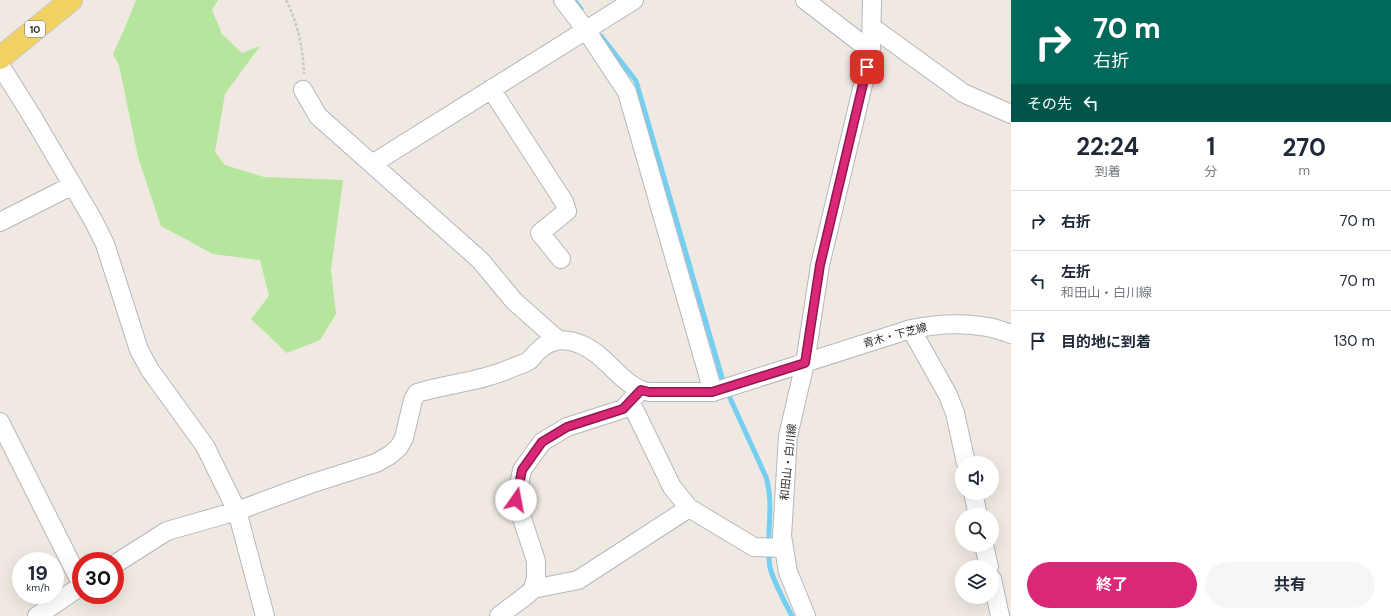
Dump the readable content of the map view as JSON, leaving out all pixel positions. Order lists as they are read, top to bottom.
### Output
{
  "streets": {
    "main road": ["10"],
    "street": ["青木・下芝線", "和田山・白川線"]
  },
  "crossings": [
    ["青木・下芝線", "和田山・白川線"]
  ],
  "page": {
    "turn": ["70 m", "右折"],
    "then": "その先",
    "eta": [
      "22:24",
      "到着",
      "1",
      "分",
      "270",
      "m"
    ],
    "list": [
      {
        "name": "右折",
        "value": "70 m"
      },
      {
        "name": "左折",
        "note": "和田山・白川線",
        "value": "70 m"
      },
      {
        "name": "目的地に到着",
        "value": "130 m"
      }
    ],
    "speed": "19 km/h",
    "limit": "30",
    "buttons": ["終了", "共有"]
  }
}
